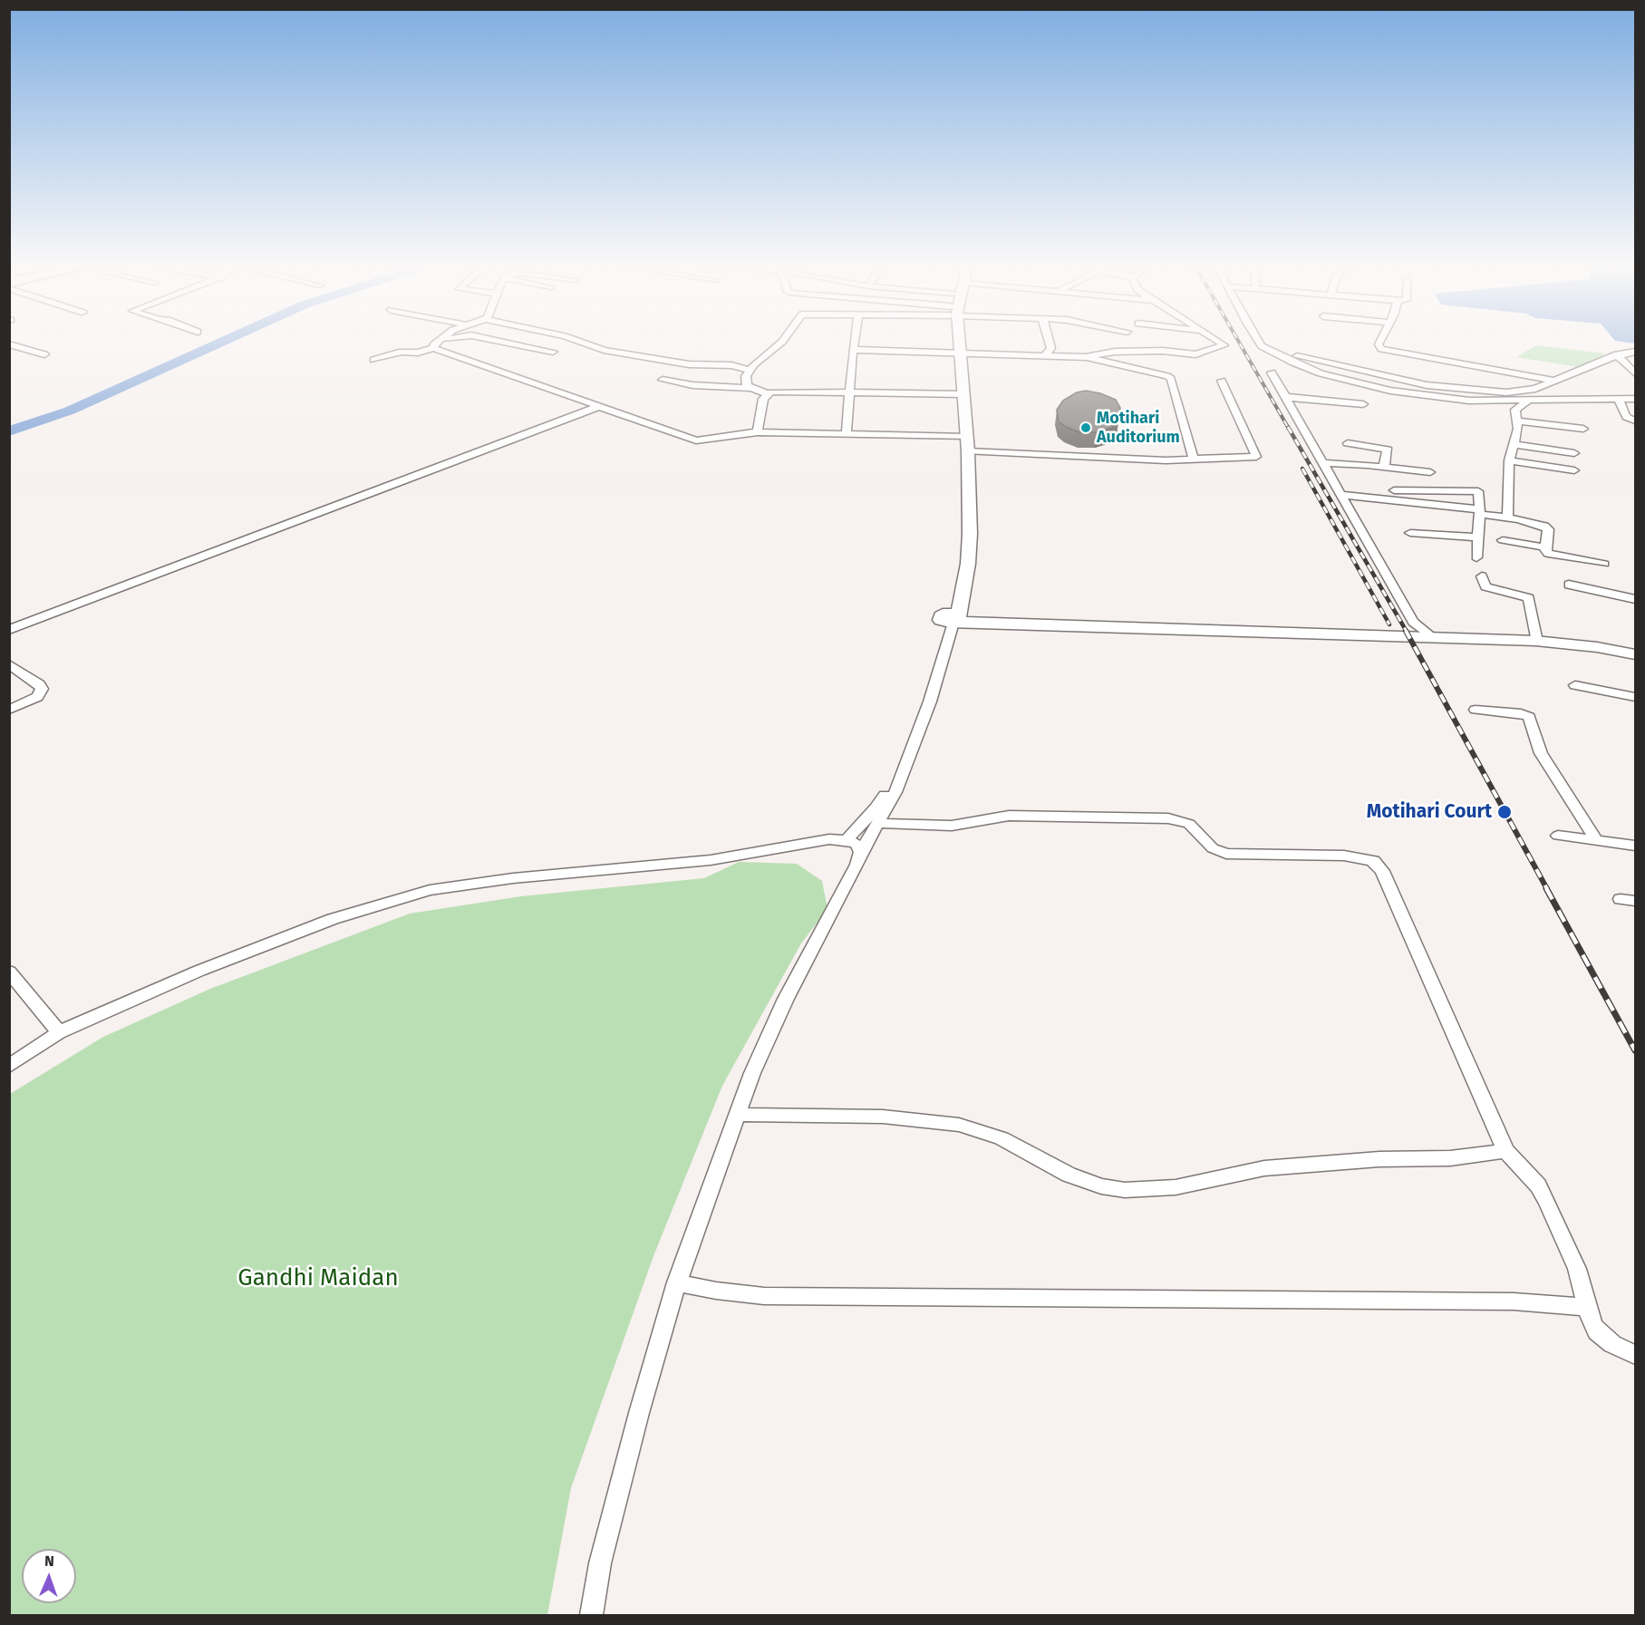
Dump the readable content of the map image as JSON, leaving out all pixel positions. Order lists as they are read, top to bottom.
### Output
{
  "parks": ["Gandhi Maidan"],
  "places": ["Motihari Auditorium", "Motihari Court"],
  "north": "top"
}
